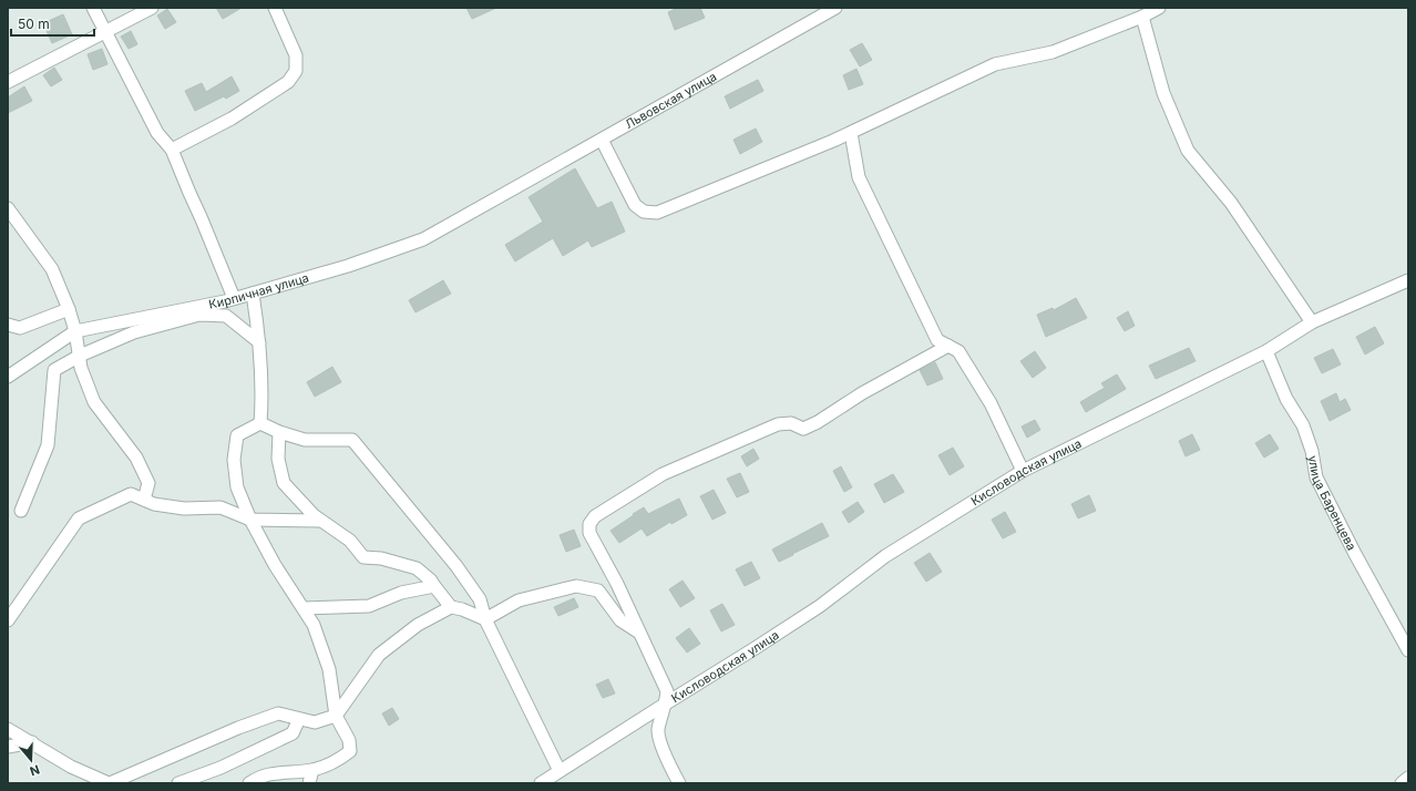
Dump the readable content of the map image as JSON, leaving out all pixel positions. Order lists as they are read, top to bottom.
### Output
{
  "streets": {
    "street": [
      "Львовская улица",
      "Кирпичная улица",
      "Кисловодская улица",
      "улица Баренцева"
    ]
  },
  "crossings": [
    ["Львовская улица", "Кирпичная улица"],
    ["Кисловодская улица", "улица Баренцева"]
  ],
  "scale_bar": "50 m",
  "north": "bottom"
}
